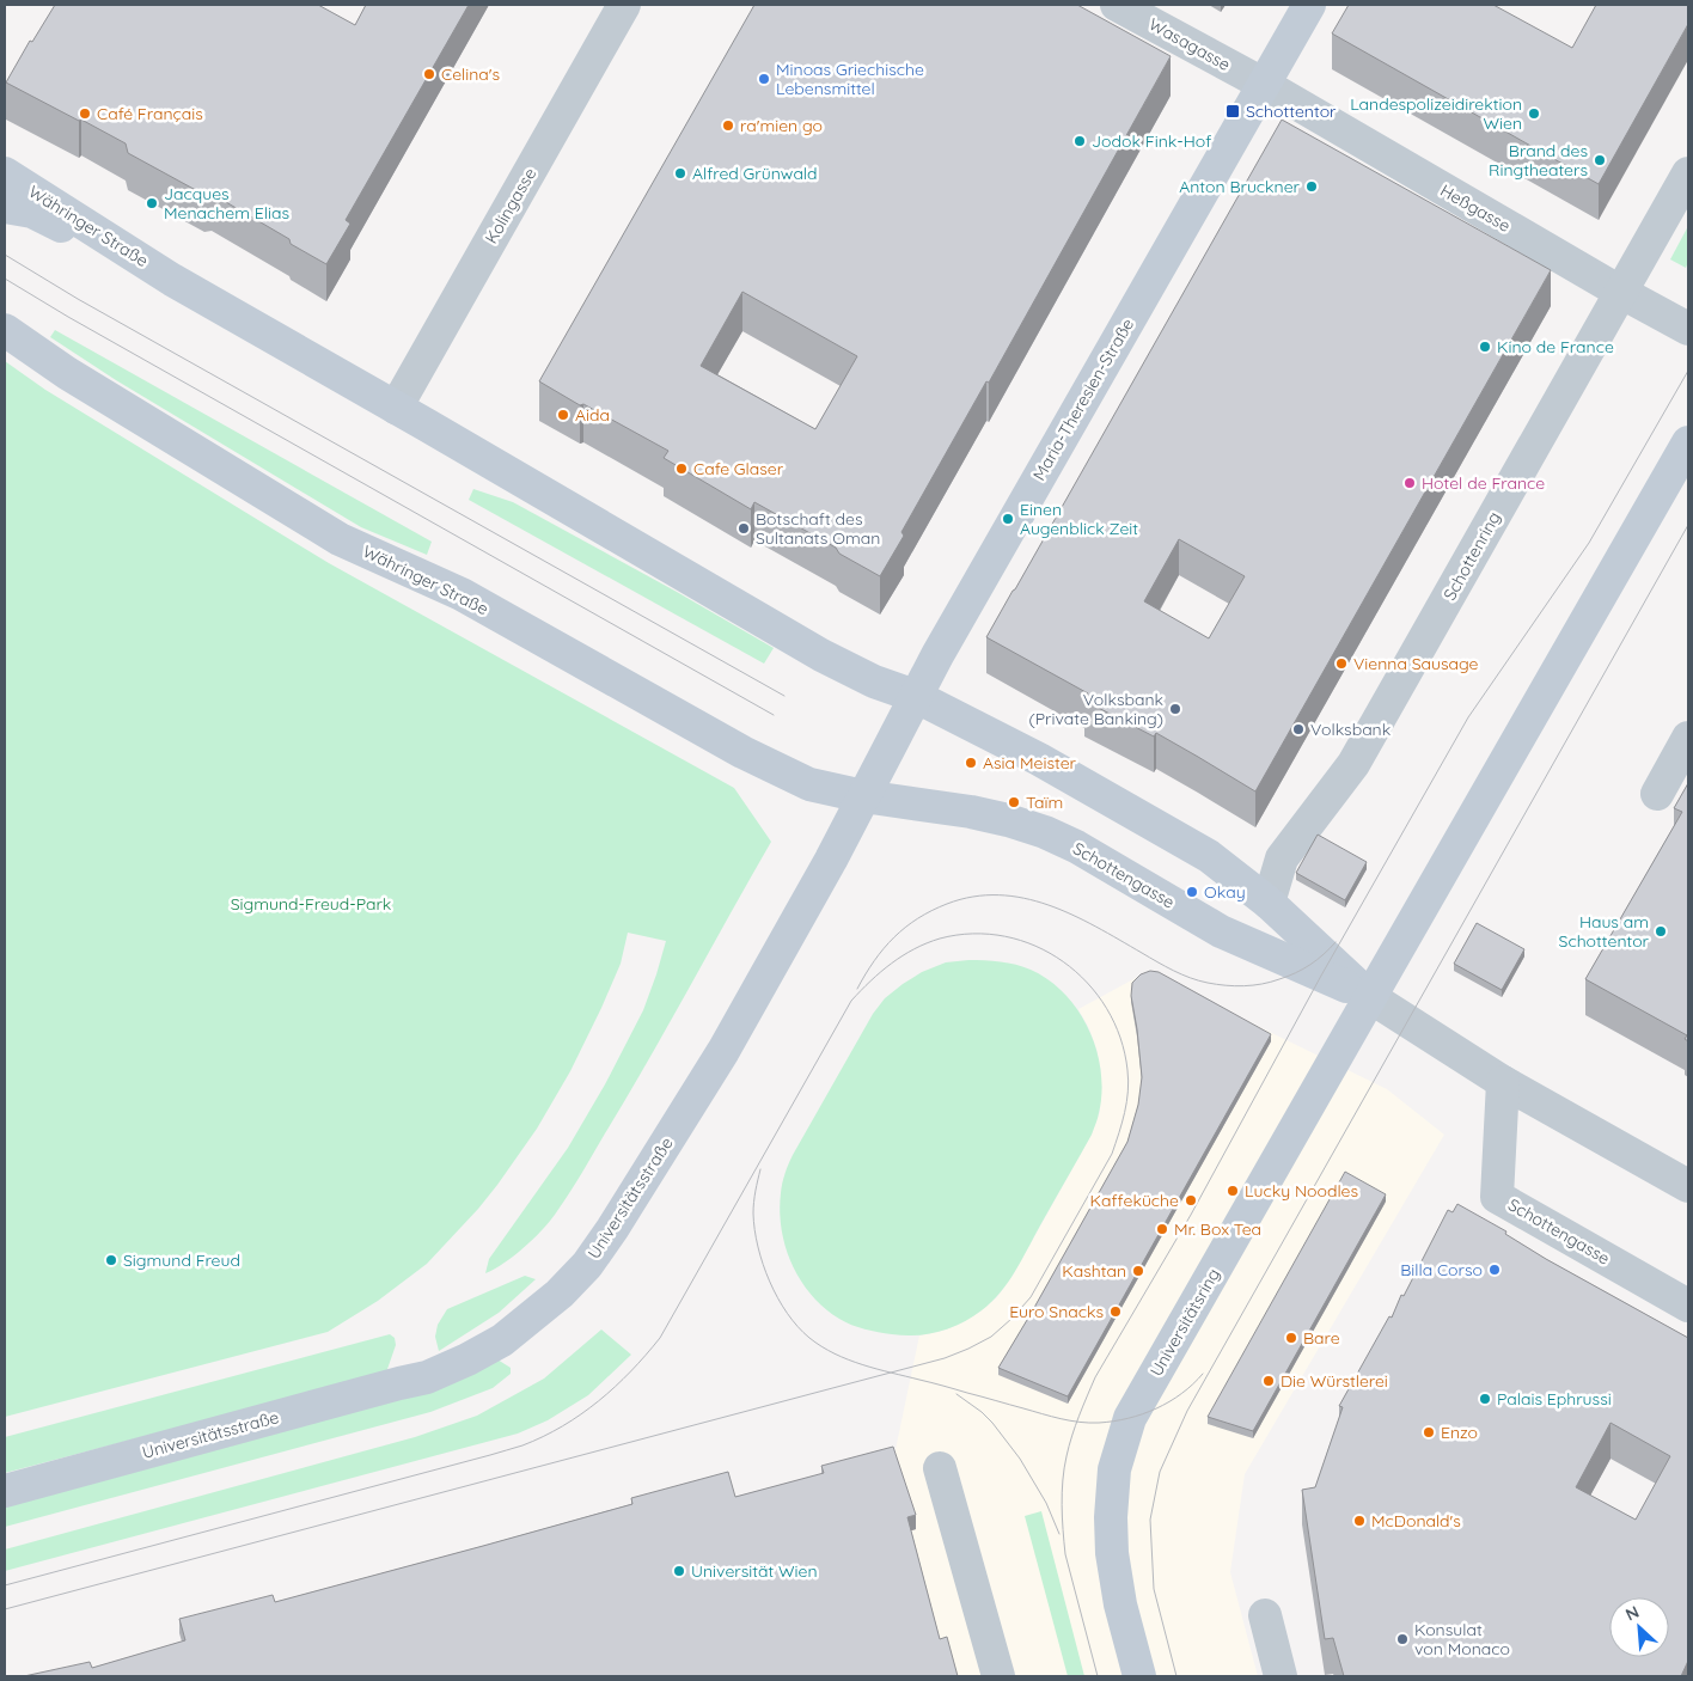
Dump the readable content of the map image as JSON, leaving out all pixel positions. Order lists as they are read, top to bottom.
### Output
{
  "streets": {
    "main road": [
      "Währinger Straße",
      "Maria-Theresien-Straße",
      "Schottengasse",
      "Universitätsstraße",
      "Universitätsring"
    ],
    "street": [
      "Wasagasse",
      "Kolingasse",
      "Heßgasse",
      "Schottenring"
    ]
  },
  "crossings": [
    ["Wasagasse", "Heßgasse"],
    ["Wasagasse", "Maria-Theresien-Straße"],
    ["Kolingasse", "Währinger Straße"],
    ["Heßgasse", "Maria-Theresien-Straße"],
    ["Heßgasse", "Schottenring"],
    ["Währinger Straße", "Maria-Theresien-Straße"],
    ["Währinger Straße", "Schottengasse"],
    ["Währinger Straße", "Universitätsstraße"],
    ["Maria-Theresien-Straße", "Schottengasse"],
    ["Maria-Theresien-Straße", "Universitätsstraße"],
    ["Schottenring", "Schottengasse"],
    ["Schottengasse", "Universitätsstraße"],
    ["Schottengasse", "Universitätsring"]
  ],
  "parks": ["Sigmund-Freud-Park"],
  "places": {
    "other": [
      "Celina's",
      "Minoas Griechische Lebensmittel",
      "Café Français",
      "Landespolizeidirektion Wien",
      "ra'mien go",
      "Jodok Fink-Hof",
      "Brand des Ringtheaters",
      "Alfred Grünwald",
      "Anton Bruckner",
      "Jacques Menachem Elias",
      "Kino de France",
      "Aida",
      "Cafe Glaser",
      "Hotel de France",
      "Einen Augenblick Zeit",
      "Botschaft des Sultanats Oman",
      "Vienna Sausage",
      "Volksbank (Private Banking)",
      "Volksbank",
      "Asia Meister",
      "Taïm",
      "Okay",
      "Haus am Schottentor",
      "Lucky Noodles",
      "Kaffeküche",
      "Mr. Box Tea",
      "Sigmund Freud",
      "Billa Corso",
      "Kashtan",
      "Euro Snacks",
      "Bare",
      "Die Würstlerei",
      "Palais Ephrussi",
      "Enzo",
      "McDonald's",
      "Universität Wien",
      "Konsulat von Monaco"
    ],
    "transit": ["Schottentor"]
  },
  "north": "top left"
}
